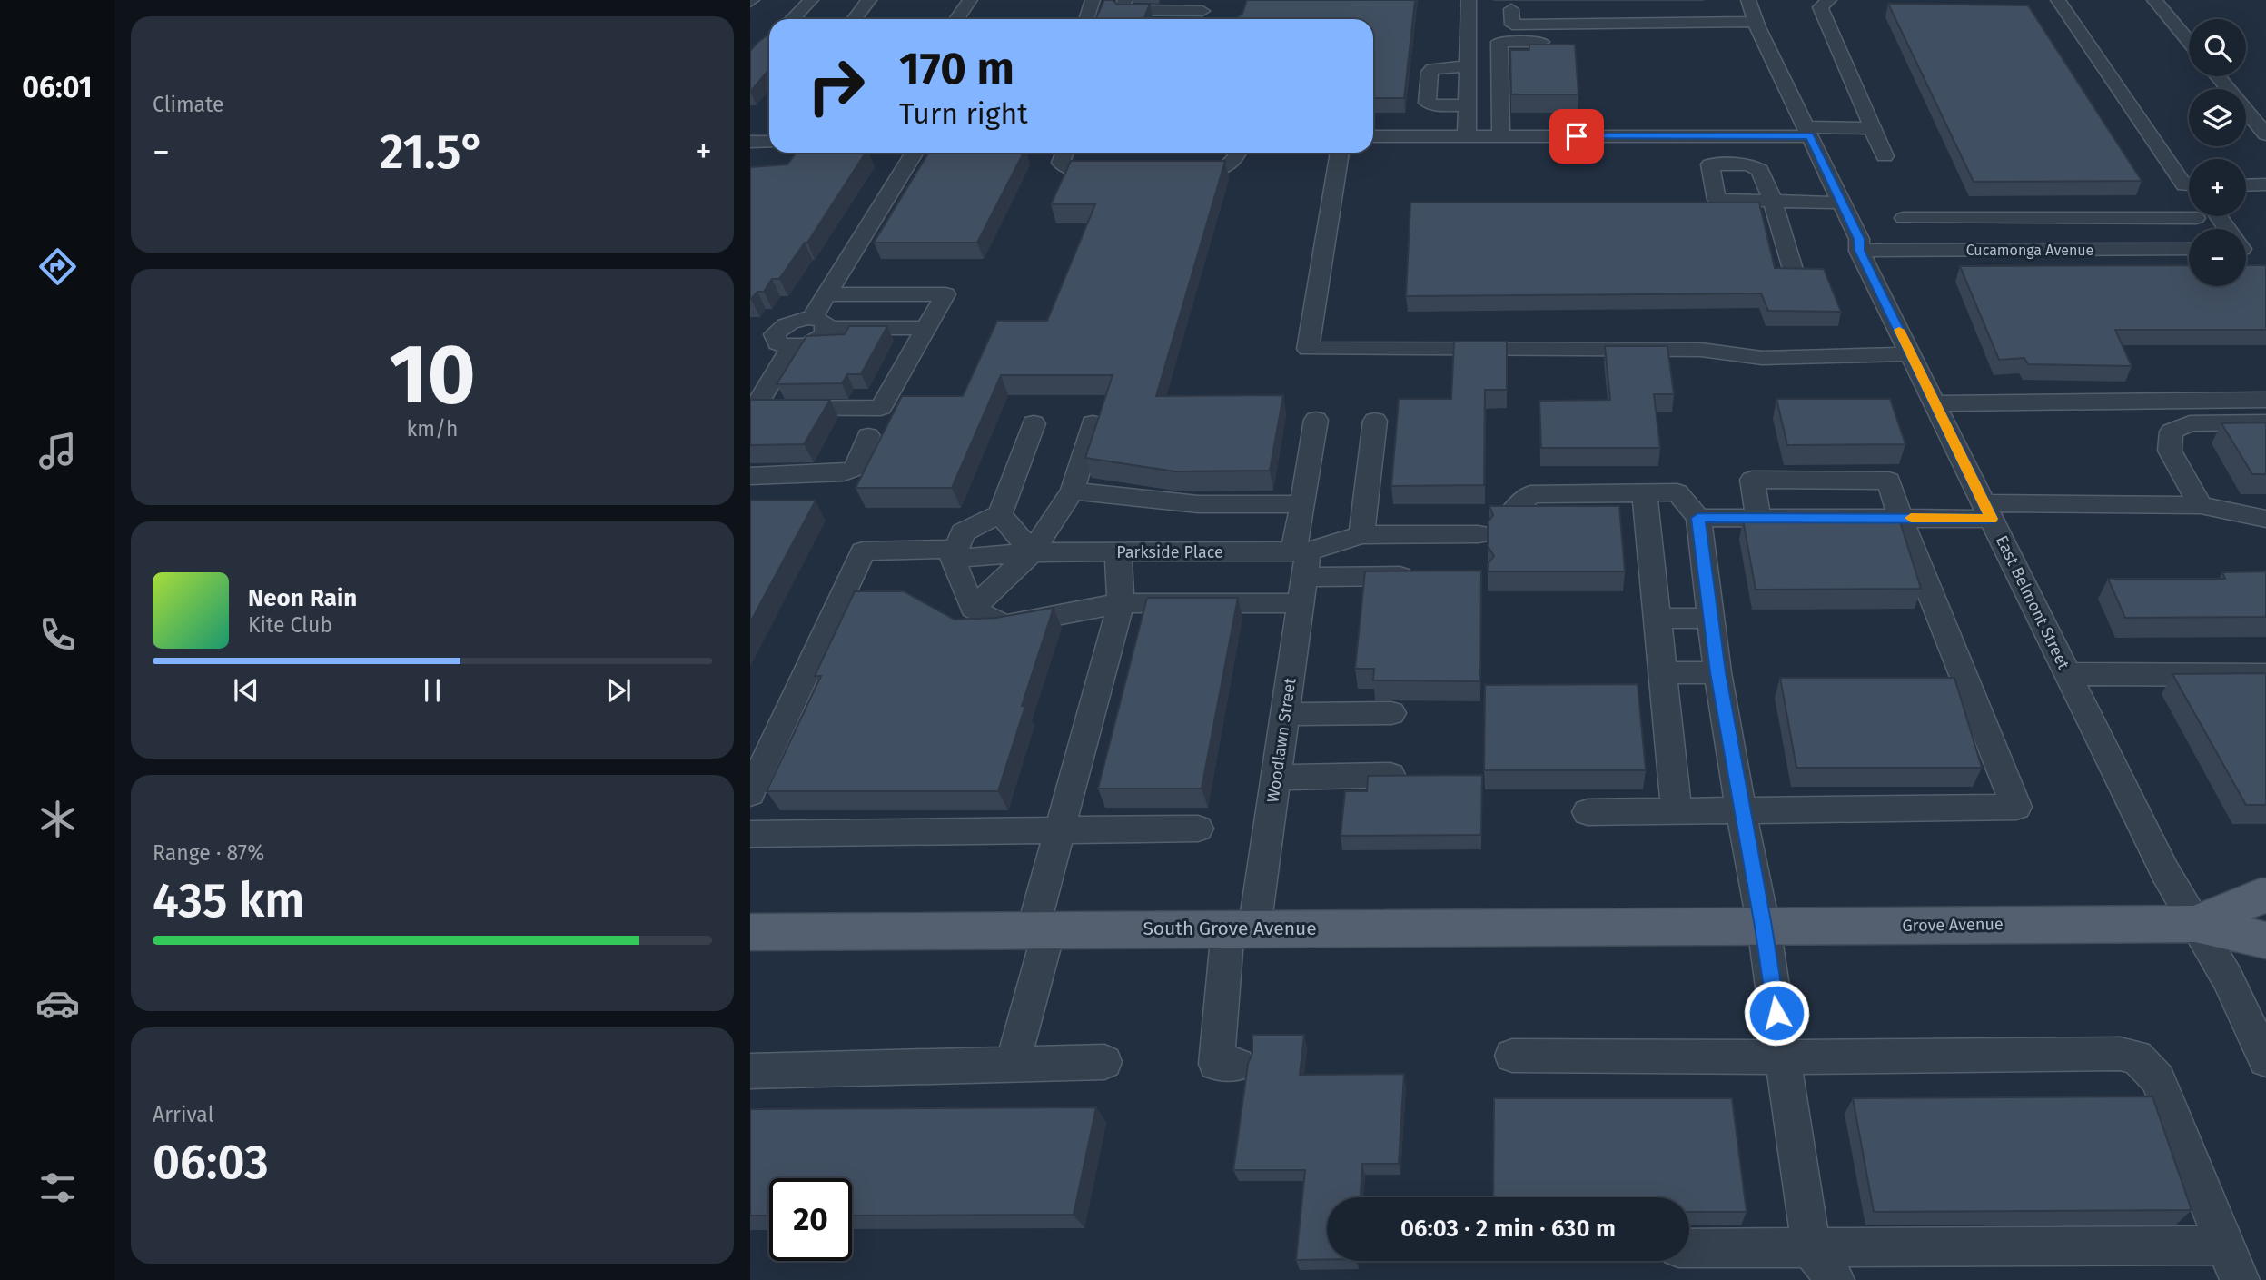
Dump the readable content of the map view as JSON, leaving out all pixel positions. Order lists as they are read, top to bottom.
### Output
{
  "streets": {
    "main road": ["Grove Avenue", "South Grove Avenue"],
    "street": [
      "Cucamonga Avenue",
      "Parkside Place",
      "East Belmont Street",
      "Woodlawn Street"
    ]
  },
  "crossings": [
    ["Cucamonga Avenue", "East Belmont Street"],
    ["Parkside Place", "Woodlawn Street"],
    ["East Belmont Street", "Grove Avenue"],
    ["Woodlawn Street", "South Grove Avenue"],
    ["Grove Avenue", "South Grove Avenue"]
  ],
  "page": {
    "tabs": "06:01",
    "tile": [
      "Climate",
      ["10", "km/h"],
      ["Range · 87%", "435 km"],
      ["Arrival", "06:03"]
    ],
    "map_buttons": ["+", "−"],
    "turn": ["170 m", "Turn right"],
    "heat": ["−", "21.5°", "+"],
    "song": ["Neon Rain", "Kite Club"],
    "limit": "20",
    "trip": "06:03 · 2 min · 630 m"
  }
}
